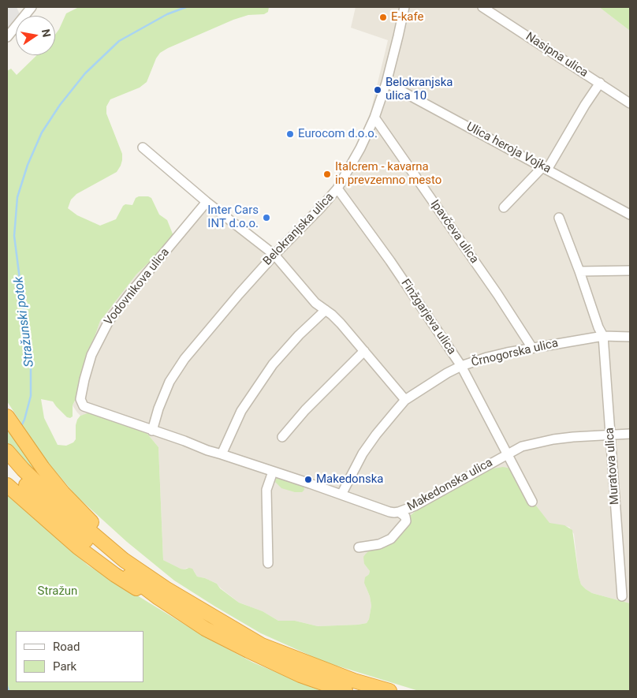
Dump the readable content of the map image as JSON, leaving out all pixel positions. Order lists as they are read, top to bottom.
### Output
{
  "streets": {
    "street": [
      "Nasipna ulica",
      "Ulica heroja Vojka",
      "Belokranjska ulica",
      "Ipavčeva ulica",
      "Vodovnikova ulica",
      "Finžgarjeva ulica",
      "Črnogorska ulica",
      "Muratova ulica",
      "Makedonska ulica"
    ]
  },
  "crossings": [
    ["Ulica heroja Vojka", "Belokranjska ulica"],
    ["Belokranjska ulica", "Ipavčeva ulica"],
    ["Belokranjska ulica", "Finžgarjeva ulica"],
    ["Belokranjska ulica", "Makedonska ulica"],
    ["Ipavčeva ulica", "Črnogorska ulica"],
    ["Vodovnikova ulica", "Makedonska ulica"],
    ["Finžgarjeva ulica", "Črnogorska ulica"],
    ["Finžgarjeva ulica", "Makedonska ulica"],
    ["Črnogorska ulica", "Muratova ulica"],
    ["Črnogorska ulica", "Makedonska ulica"],
    ["Muratova ulica", "Makedonska ulica"]
  ],
  "water": ["Stražunski potok"],
  "parks": ["Stražun"],
  "places": [
    "E-kafe",
    "Belokranjska ulica 10",
    "Eurocom d.o.o.",
    "Italcrem - kavarna in prevzemno mesto",
    "Inter Cars INT d.o.o.",
    "Makedonska"
  ],
  "legend": ["Road", "Park"],
  "north": "right"
}
